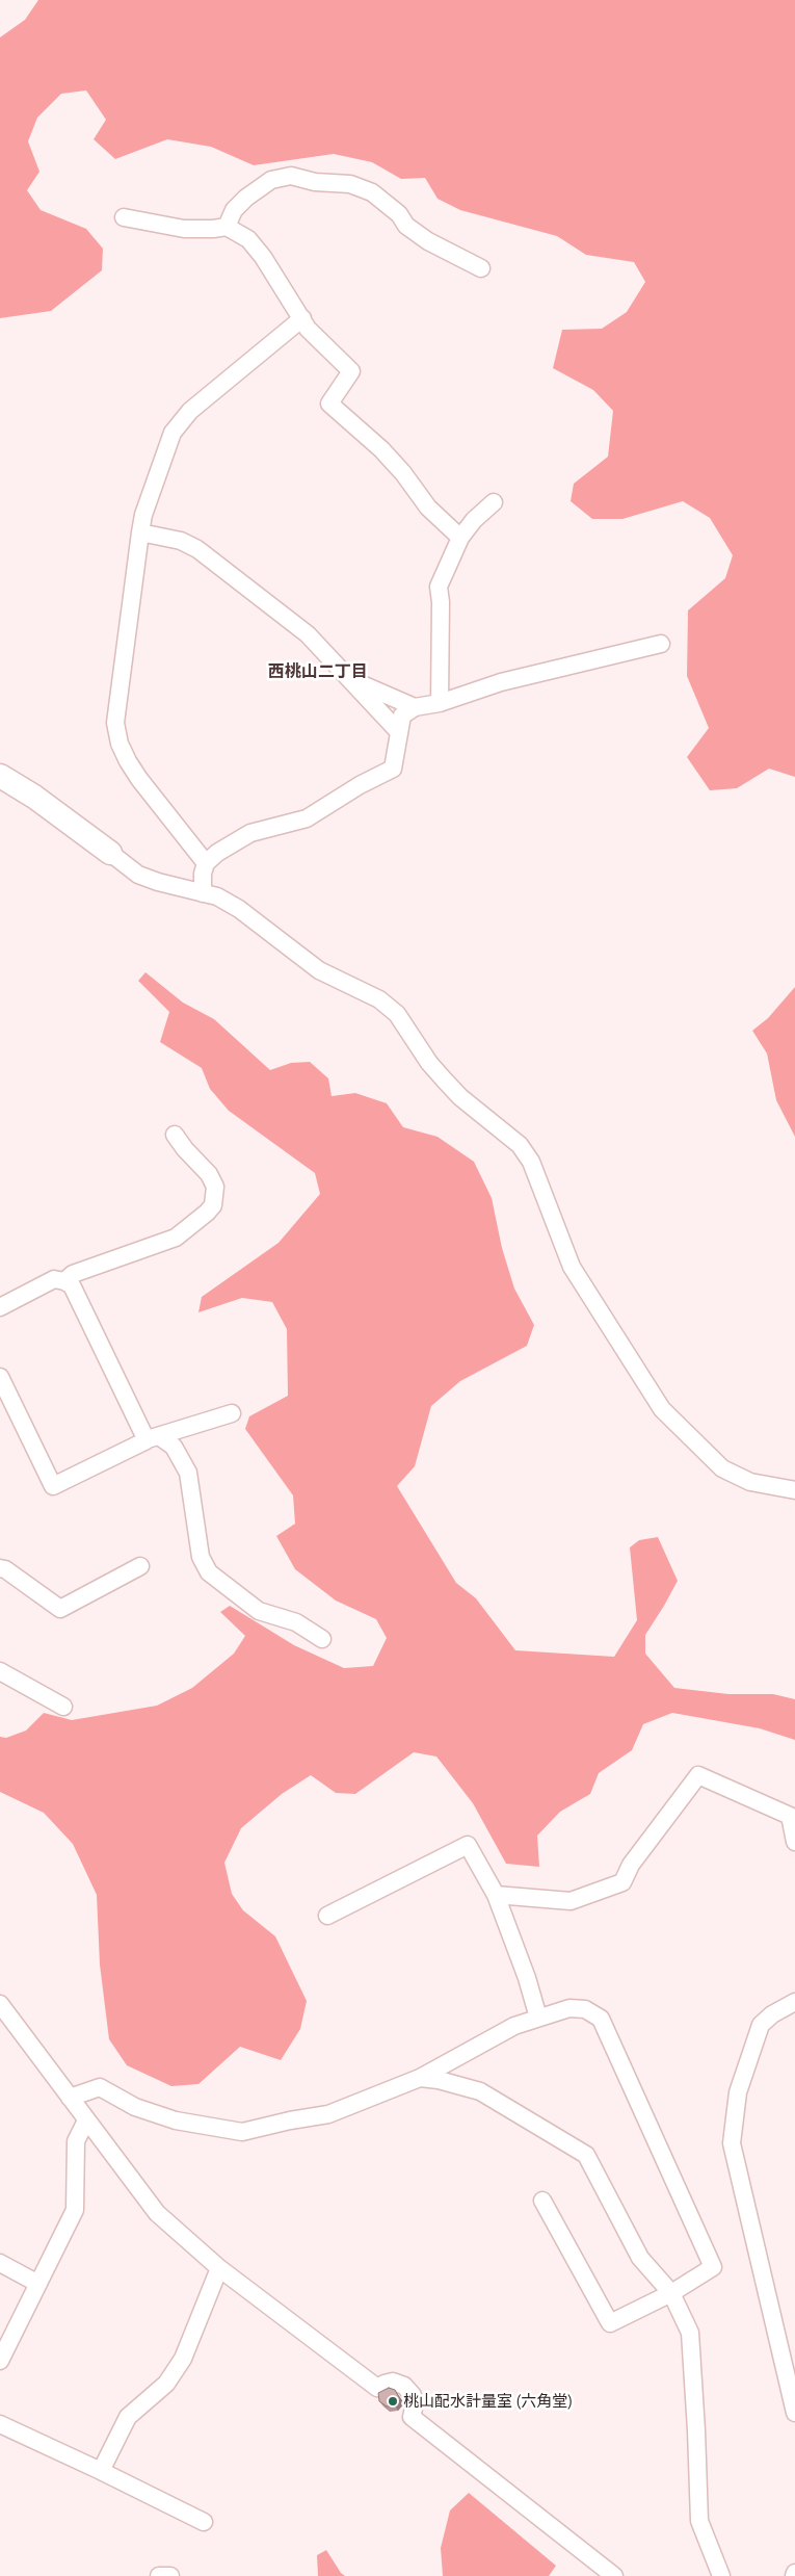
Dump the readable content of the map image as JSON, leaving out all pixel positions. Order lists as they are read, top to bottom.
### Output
{
  "districts": ["西桃山二丁目"],
  "places": ["桃山配水計量室 (六角堂)"]
}
